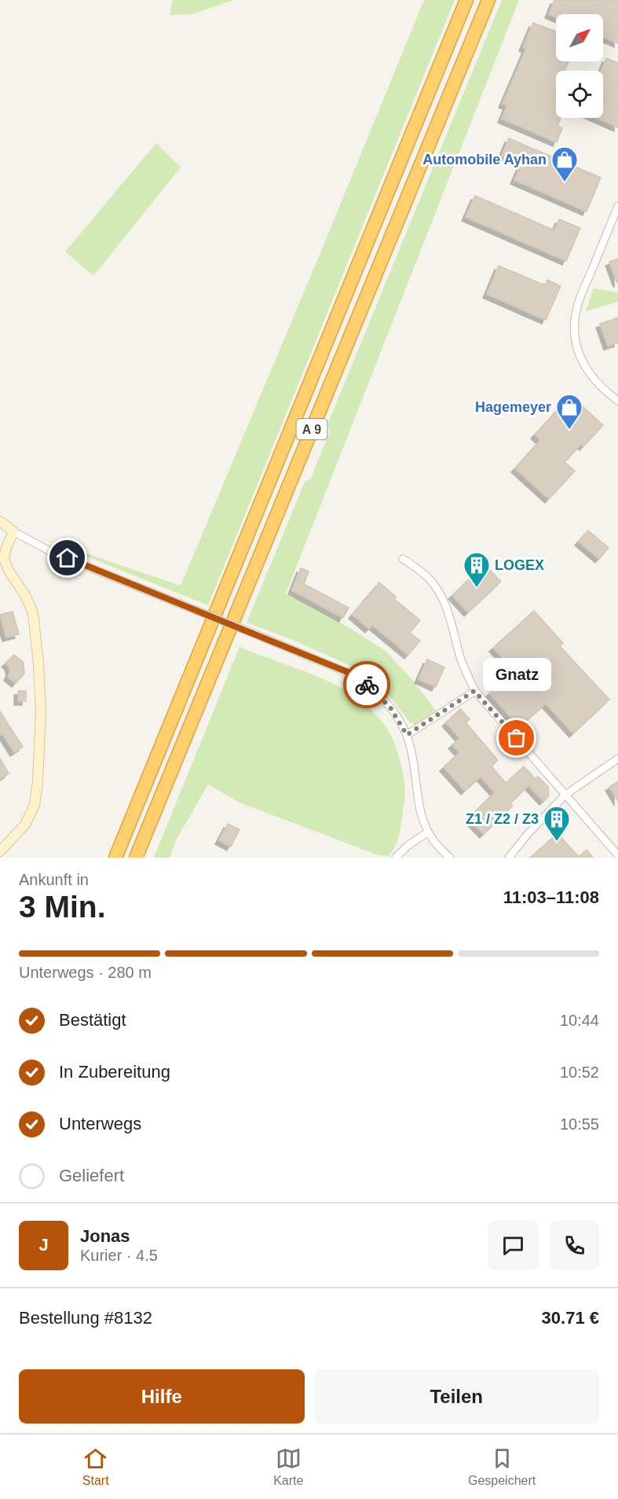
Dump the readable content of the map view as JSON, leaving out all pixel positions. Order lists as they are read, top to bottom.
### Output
{
  "streets": {
    "highway": ["A 9"]
  },
  "places": {
    "shop": ["Automobile Ayhan", "Hagemeyer"],
    "building": ["LOGEX", "Z1 / Z2 / Z3"],
    "other": ["Gnatz"]
  },
  "north": "top right",
  "page": {
    "bubble": "Gnatz",
    "heading": ["3 Min.", "Ankunft in", "11:03–11:08"],
    "panel": [
      "Jonas",
      "Kurier · 4.5",
      "Bestellung #8132",
      "30.71 €"
    ],
    "bar": "Unterwegs · 280 m",
    "list": [
      ["Bestätigt", "10:44"],
      ["In Zubereitung", "10:52"],
      ["Unterwegs", "10:55"],
      "Geliefert"
    ],
    "round": "J",
    "buttons": ["Hilfe", "Teilen"],
    "tabs": ["Start", "Karte", "Gespeichert"]
  }
}
